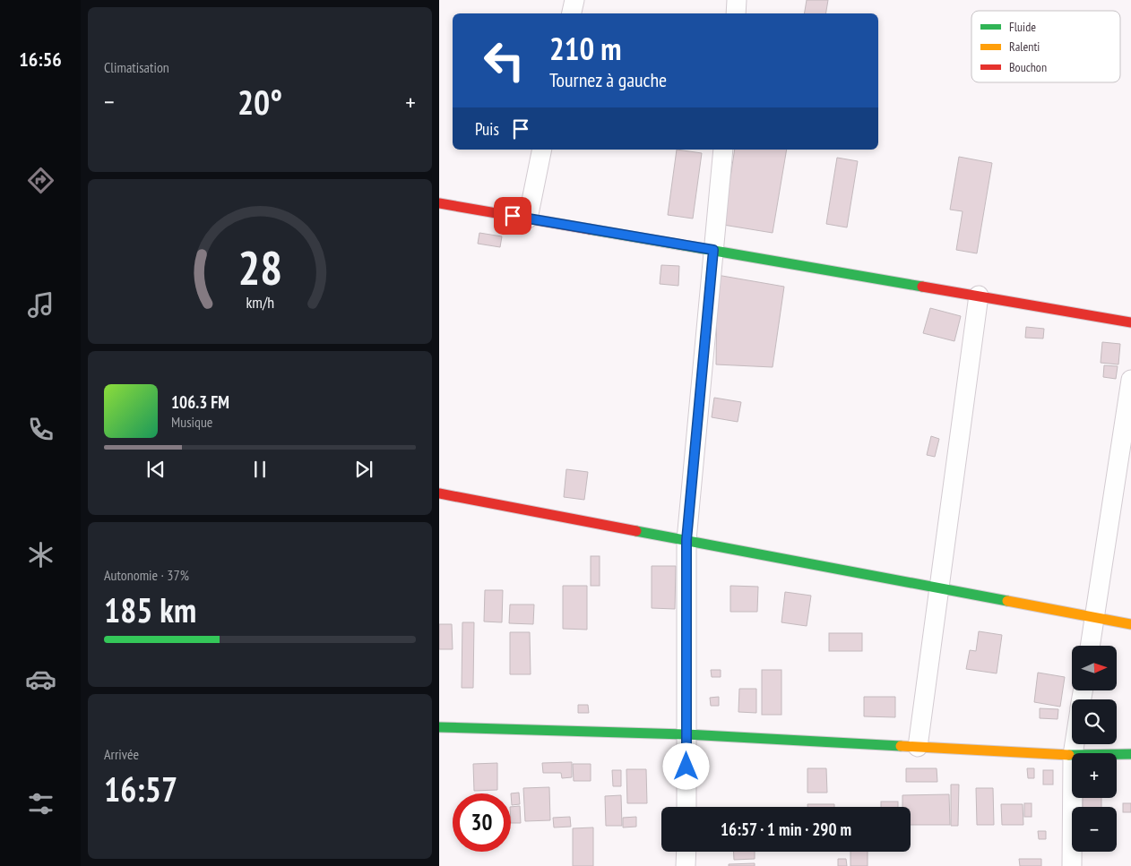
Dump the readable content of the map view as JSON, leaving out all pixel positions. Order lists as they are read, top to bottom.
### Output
{
  "legend": ["Fluide", "Ralenti", "Bouchon"],
  "north": "right",
  "page": {
    "tabs": "16:56",
    "tile": [
      "Climatisation",
      ["Autonomie · 37%", "185 km"],
      ["Arrivée", "16:57"]
    ],
    "turn": ["210 m", "Tournez à gauche"],
    "heat": ["−", "20°", "+"],
    "then": "Puis",
    "song": ["106.3 FM", "Musique"],
    "map_buttons": ["+", "−"],
    "limit": "30",
    "trip": "16:57 · 1 min · 290 m",
    "gauge": ["28", "km/h"]
  }
}
